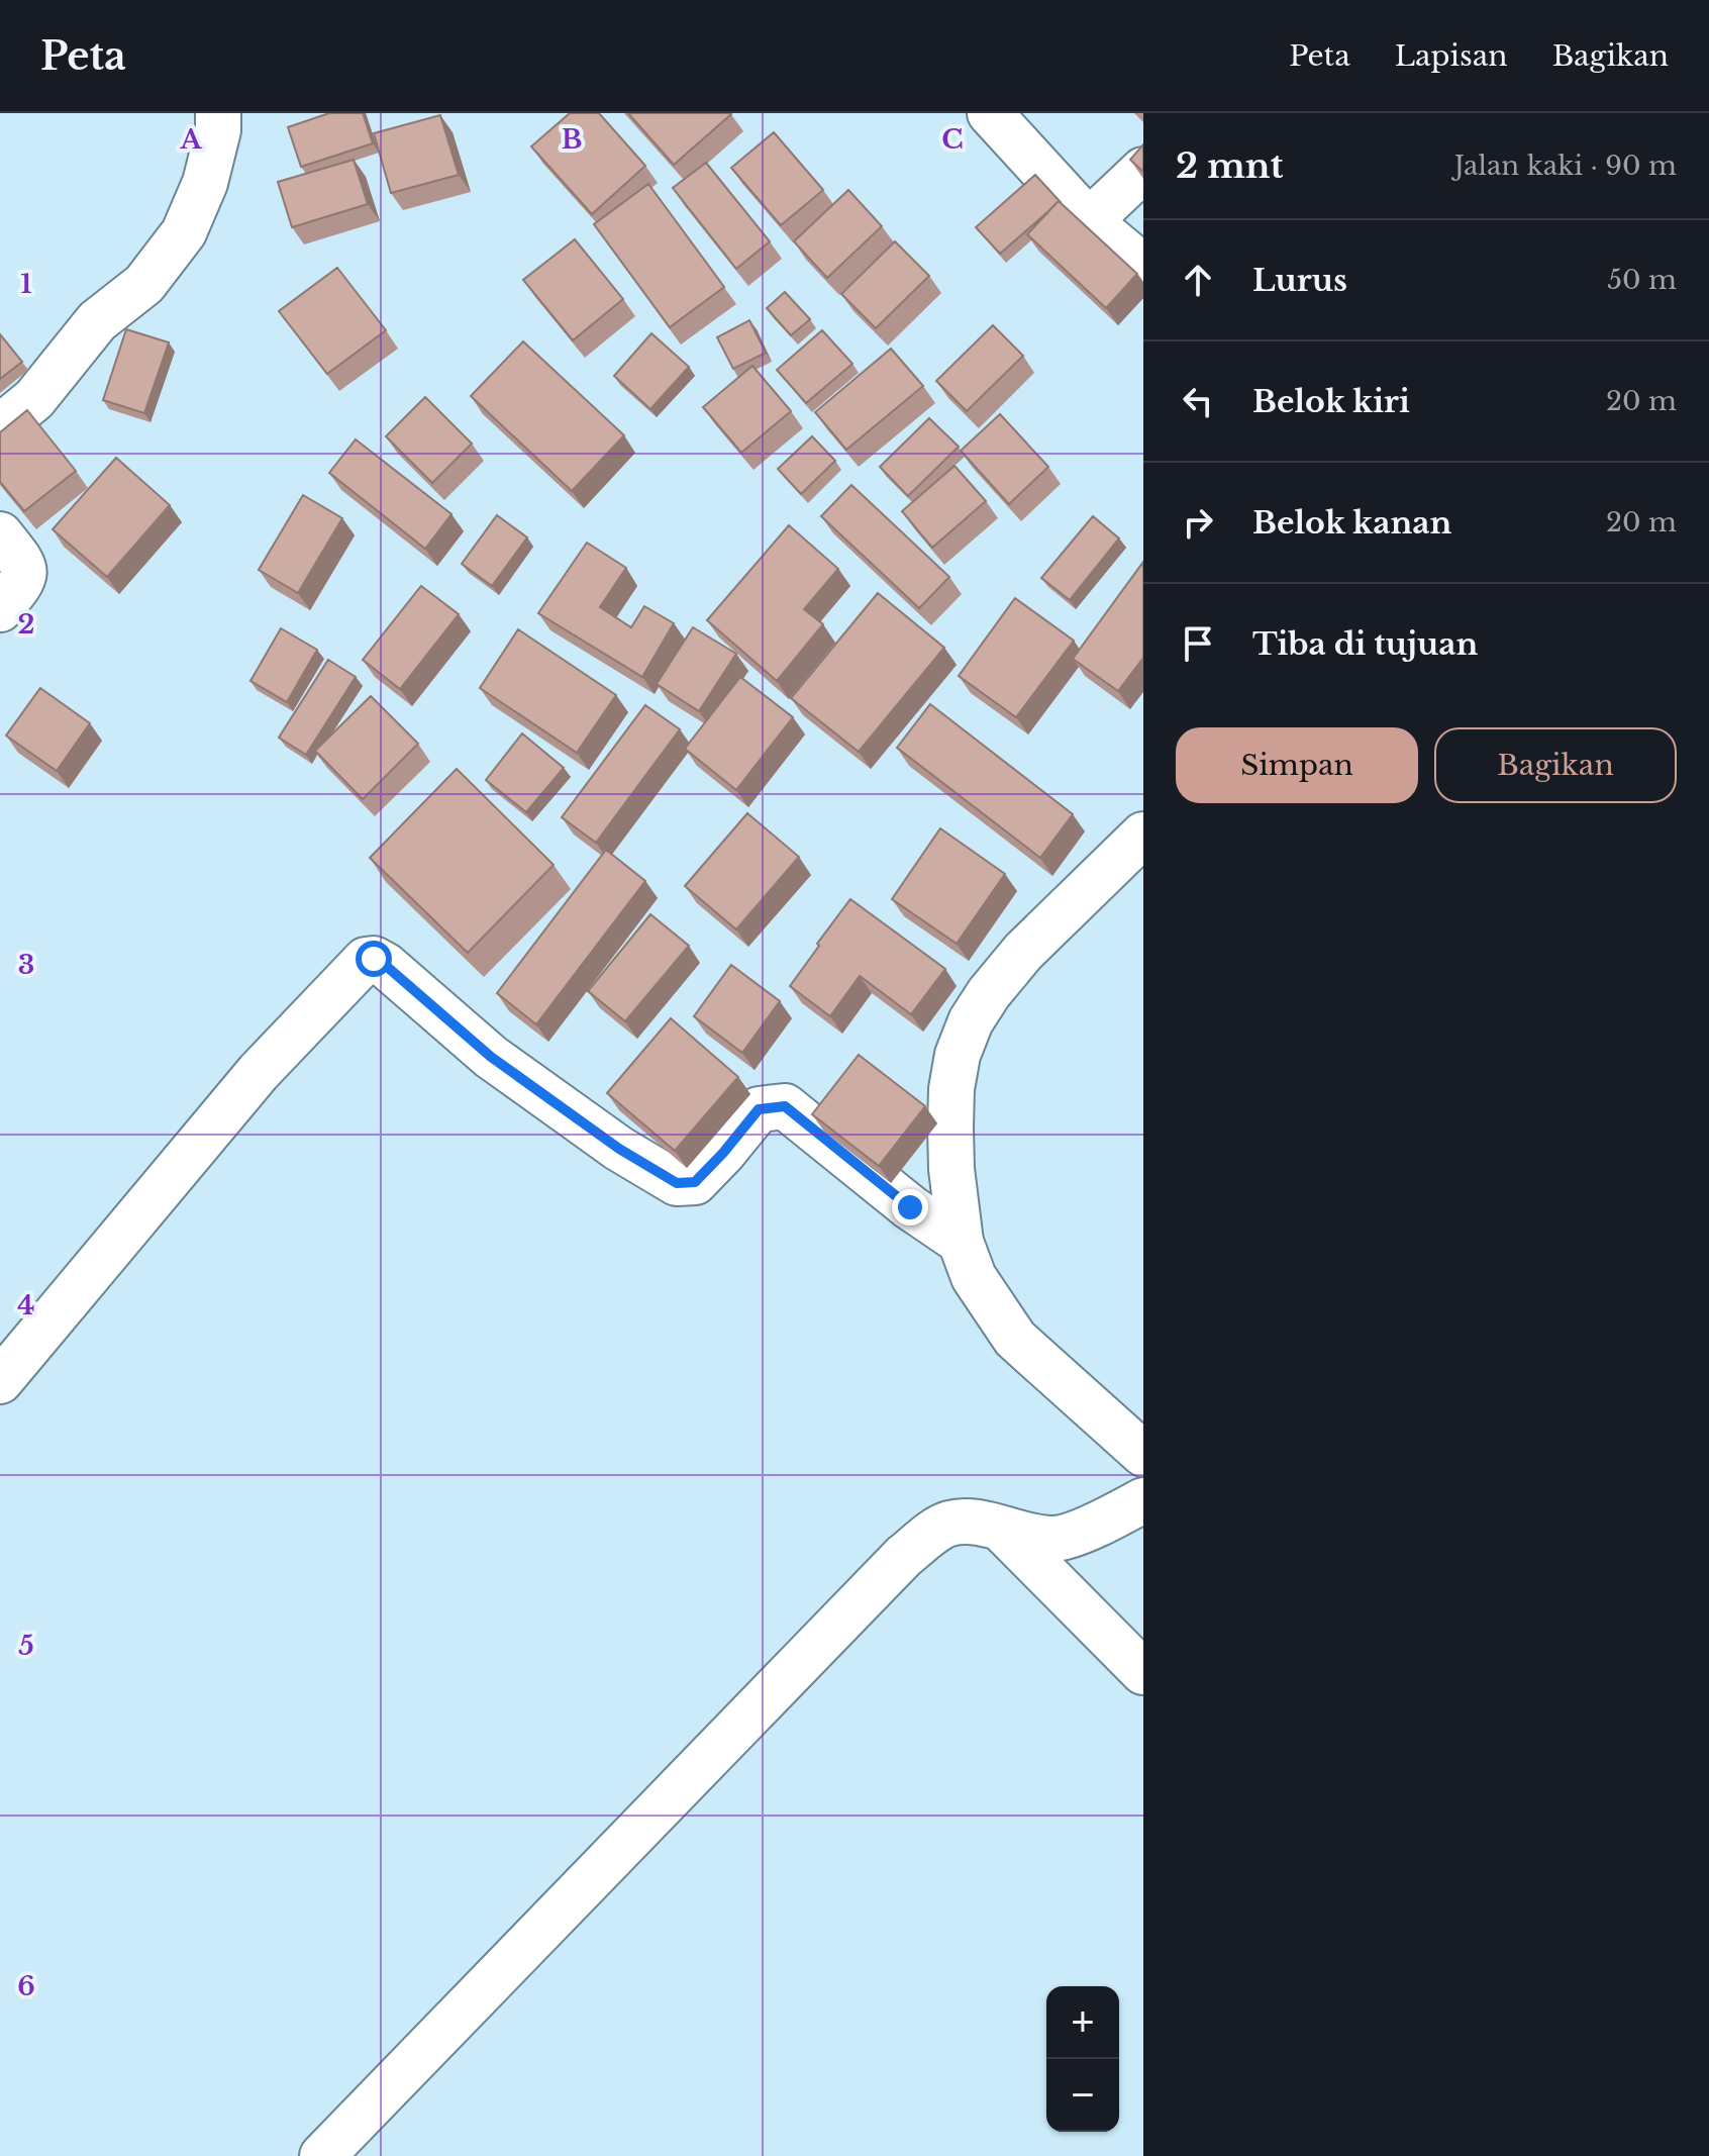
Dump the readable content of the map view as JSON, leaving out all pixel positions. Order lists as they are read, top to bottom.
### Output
{
  "page": {
    "header": "Peta",
    "nav": ["Peta", "Lapisan", "Bagikan"],
    "heading": ["2 mnt", "Jalan kaki · 90 m"],
    "list": [
      ["Lurus", "50 m"],
      ["Belok kiri", "20 m"],
      ["Belok kanan", "20 m"],
      "Tiba di tujuan"
    ],
    "buttons": ["Simpan", "Bagikan"],
    "map_buttons": ["+", "−"]
  },
  "grid": {
    "columns": ["A", "B", "C"],
    "rows": [
      "1",
      "2",
      "3",
      "4",
      "5",
      "6"
    ]
  }
}
